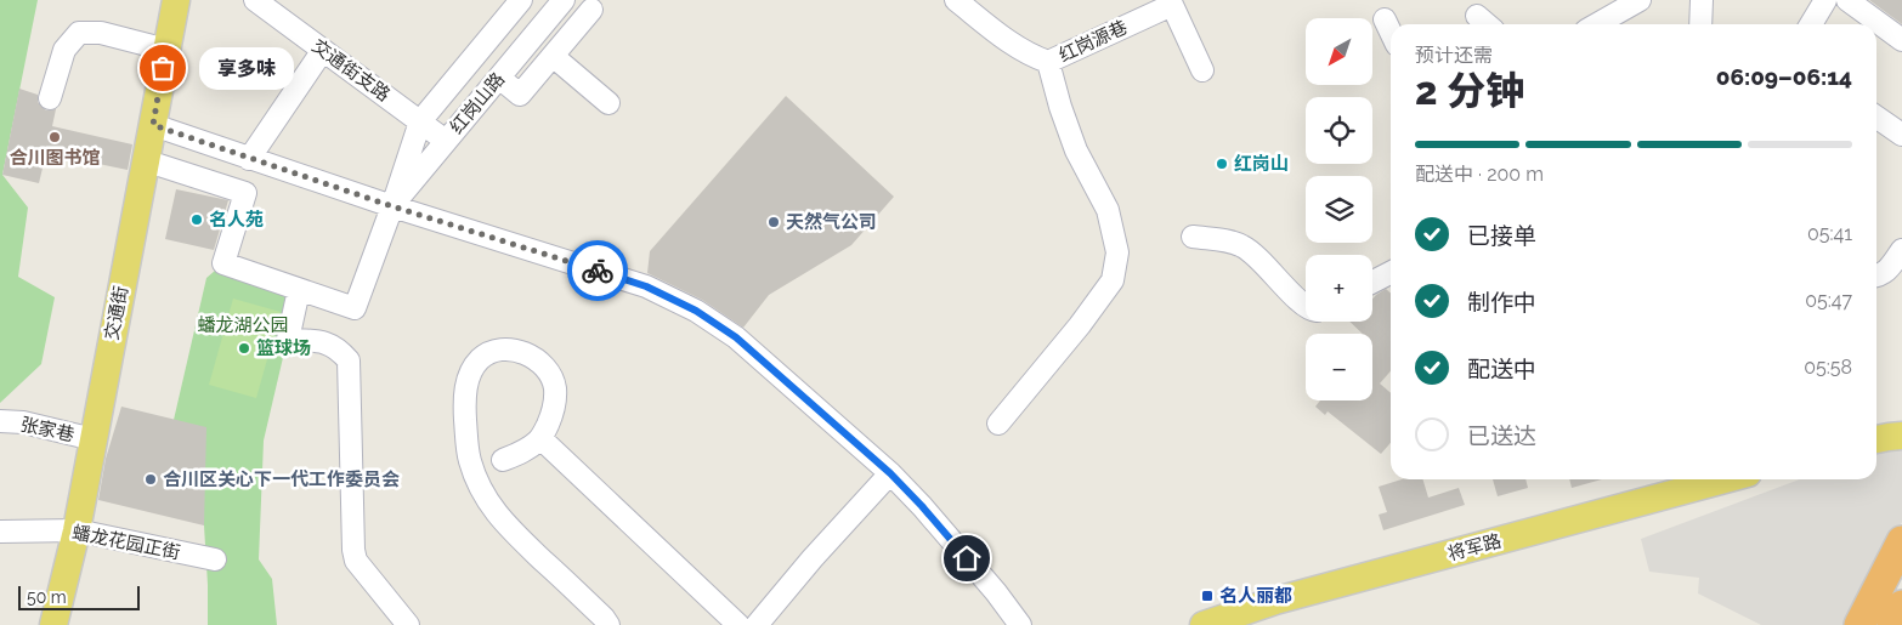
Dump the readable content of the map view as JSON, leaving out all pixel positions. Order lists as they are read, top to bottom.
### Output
{
  "streets": {
    "main road": ["交通街", "将军路"],
    "street": [
      "红岗源巷",
      "交通街支路",
      "红岗山路",
      "张家巷",
      "蟠龙花园正街"
    ]
  },
  "crossings": [
    ["交通街支路", "红岗山路"],
    ["交通街", "张家巷"],
    ["交通街", "蟠龙花园正街"]
  ],
  "parks": ["蟠龙湖公园"],
  "places": {
    "other": [
      "享多味",
      "合川图书馆",
      "红岗山",
      "名人苑",
      "天然气公司",
      "篮球场",
      "合川区关心下一代工作委员会"
    ],
    "transit": ["名人丽都"]
  },
  "scale_bar": "50 m",
  "north": "bottom left",
  "page": {
    "map_buttons": ["+", "−"],
    "heading": ["2 分钟", "预计还需", "06:09–06:14"],
    "bubble": "享多味",
    "bar": "配送中 · 200 m",
    "list": [
      ["已接单", "05:41"],
      ["制作中", "05:47"],
      ["配送中", "05:58"],
      "已送达"
    ],
    "scale": "50 m"
  }
}
